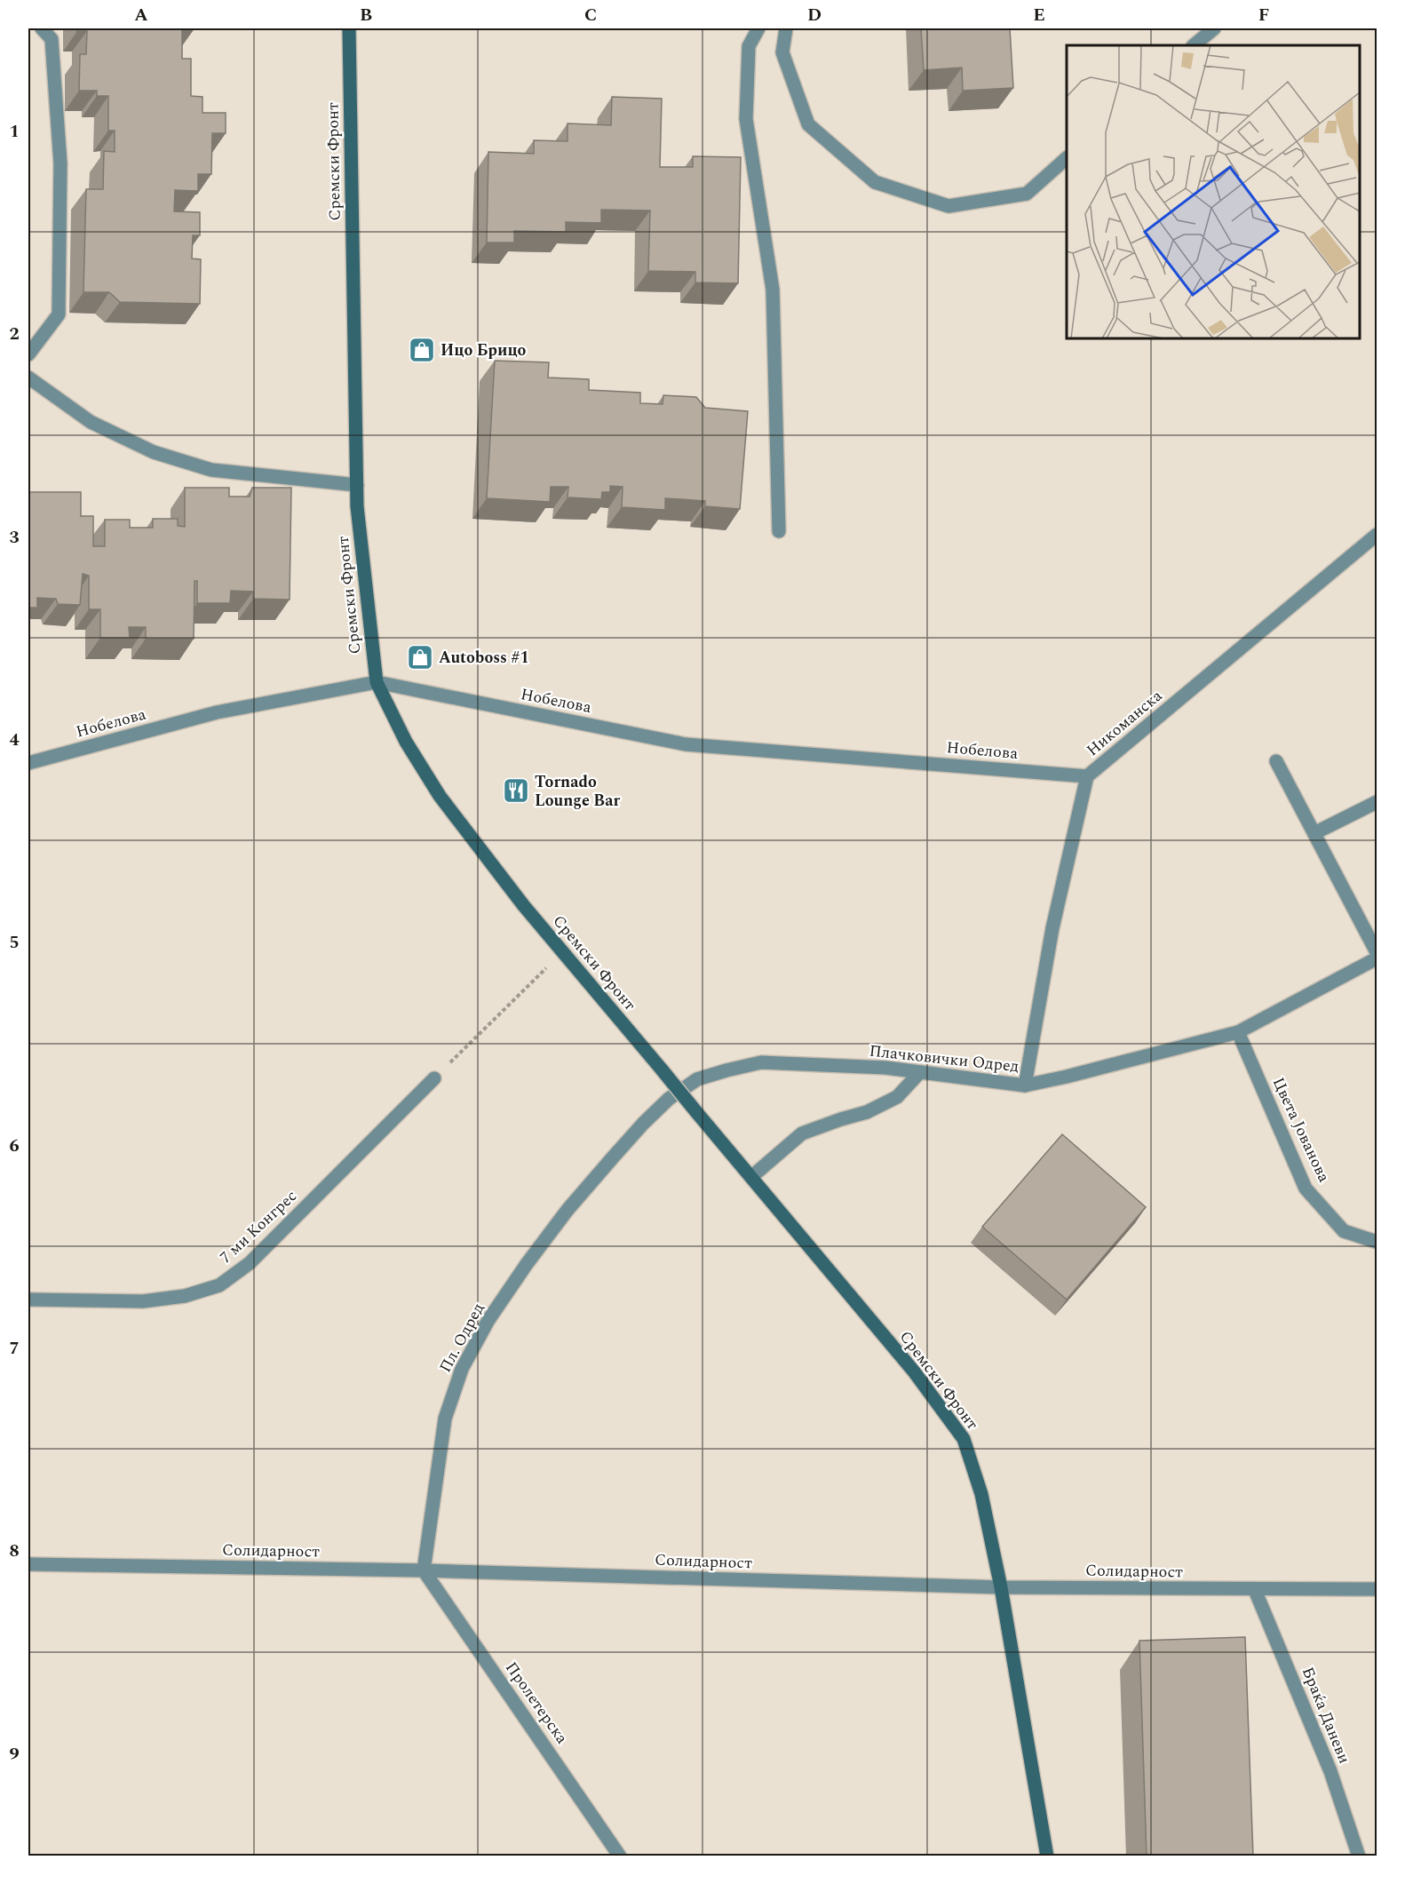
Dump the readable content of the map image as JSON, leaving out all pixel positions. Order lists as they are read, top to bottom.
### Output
{
  "streets": {
    "street": [
      "Сремски Фронт",
      "Нобелова",
      "Никоманска",
      "Плачковички Одред",
      "Цвета Јованова",
      "7 ми Конгрес",
      "Пл. Одред",
      "Солидарност",
      "Пролетерска",
      "Браќа Даневи"
    ]
  },
  "crossings": [
    ["Сремски Фронт", "Нобелова"],
    ["Сремски Фронт", "Солидарност"],
    ["Нобелова", "Никоманска"],
    ["Никоманска", "Плачковички Одред"],
    ["Плачковички Одред", "Цвета Јованова"],
    ["Плачковички Одред", "Пл. Одред"],
    ["Пл. Одред", "Солидарност"],
    ["Пл. Одред", "Пролетерска"],
    ["Солидарност", "Пролетерска"],
    ["Солидарност", "Браќа Даневи"]
  ],
  "places": {
    "shop": ["Ицо Брицо", "Autoboss #1"],
    "restaurant": ["Tornado Lounge Bar"]
  },
  "grid": {
    "columns": [
      "A",
      "B",
      "C",
      "D",
      "E",
      "F"
    ],
    "rows": [
      "1",
      "2",
      "3",
      "4",
      "5",
      "6",
      "7",
      "8",
      "9"
    ]
  }
}
